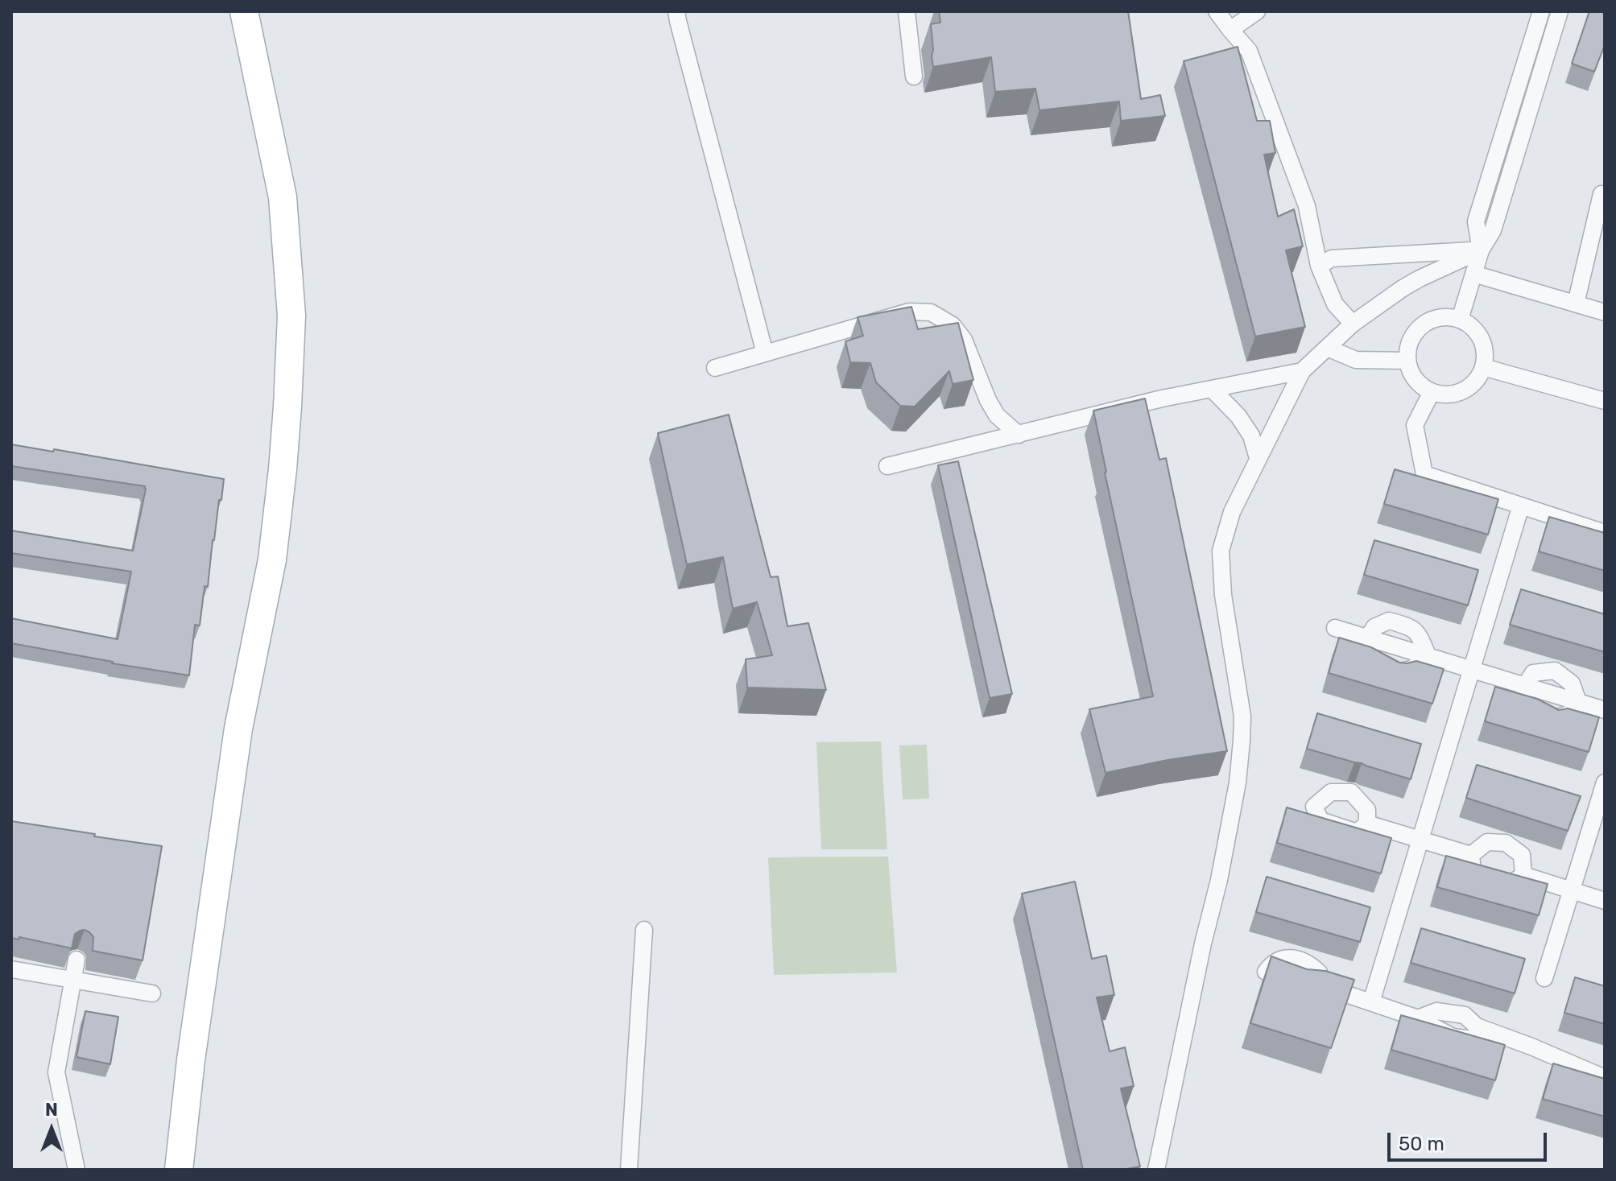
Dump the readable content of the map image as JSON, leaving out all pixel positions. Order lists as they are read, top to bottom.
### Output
{
  "scale_bar": "50 m",
  "north": "top"
}
